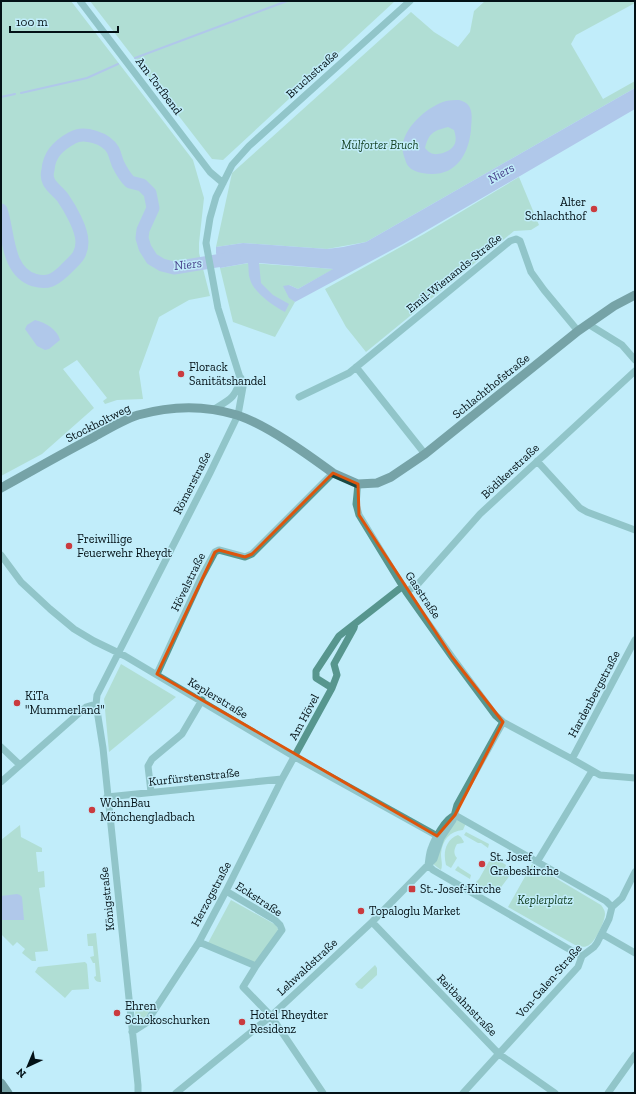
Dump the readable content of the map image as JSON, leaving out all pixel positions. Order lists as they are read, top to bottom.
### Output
{
  "streets": {
    "main road": ["Schlachthofstraße", "Stockholtweg"],
    "street": [
      "Bruchstraße",
      "Am Torfbend",
      "Emil-Wienands-Straße",
      "Bödikerstraße",
      "Römerstraße",
      "Hövelstraße",
      "Gasstraße",
      "Hardenbergstraße",
      "Keplerstraße",
      "Am Hövel",
      "Kurfürstenstraße",
      "Herzogstraße",
      "Königstraße",
      "Eckstraße",
      "Lehwaldstraße",
      "Von-Galen-Straße",
      "Reitbahnstraße"
    ]
  },
  "crossings": [
    ["Bruchstraße", "Römerstraße"],
    ["Am Torfbend", "Römerstraße"],
    ["Emil-Wienands-Straße", "Schlachthofstraße"],
    ["Schlachthofstraße", "Gasstraße"],
    ["Bödikerstraße", "Gasstraße"],
    ["Bödikerstraße", "Am Hövel"],
    ["Römerstraße", "Keplerstraße"],
    ["Römerstraße", "Königstraße"],
    ["Hövelstraße", "Keplerstraße"],
    ["Gasstraße", "Hardenbergstraße"],
    ["Gasstraße", "Am Hövel"],
    ["Gasstraße", "Lehwaldstraße"],
    ["Keplerstraße", "Am Hövel"],
    ["Keplerstraße", "Herzogstraße"],
    ["Keplerstraße", "Lehwaldstraße"],
    ["Am Hövel", "Herzogstraße"],
    ["Kurfürstenstraße", "Herzogstraße"],
    ["Kurfürstenstraße", "Königstraße"],
    ["Herzogstraße", "Königstraße"],
    ["Herzogstraße", "Eckstraße"],
    ["Lehwaldstraße", "Reitbahnstraße"],
    ["Von-Galen-Straße", "Reitbahnstraße"]
  ],
  "water": ["Niers"],
  "parks": ["Mülforter Bruch", "Keplerplatz"],
  "places": {
    "other": [
      "Alter Schlachthof",
      "Florack Sanitätshandel",
      "Freiwillige Feuerwehr Rheydt",
      "KiTa \"Mummerland\"",
      "WohnBau Mönchengladbach",
      "St. Josef Grabeskirche",
      "Topaloglu Market",
      "Ehren Schokoschurken",
      "Hotel Rheydter Residenz"
    ],
    "transit": ["St.-Josef-Kirche"]
  },
  "scale_bar": "100 m",
  "north": "bottom left"
}
